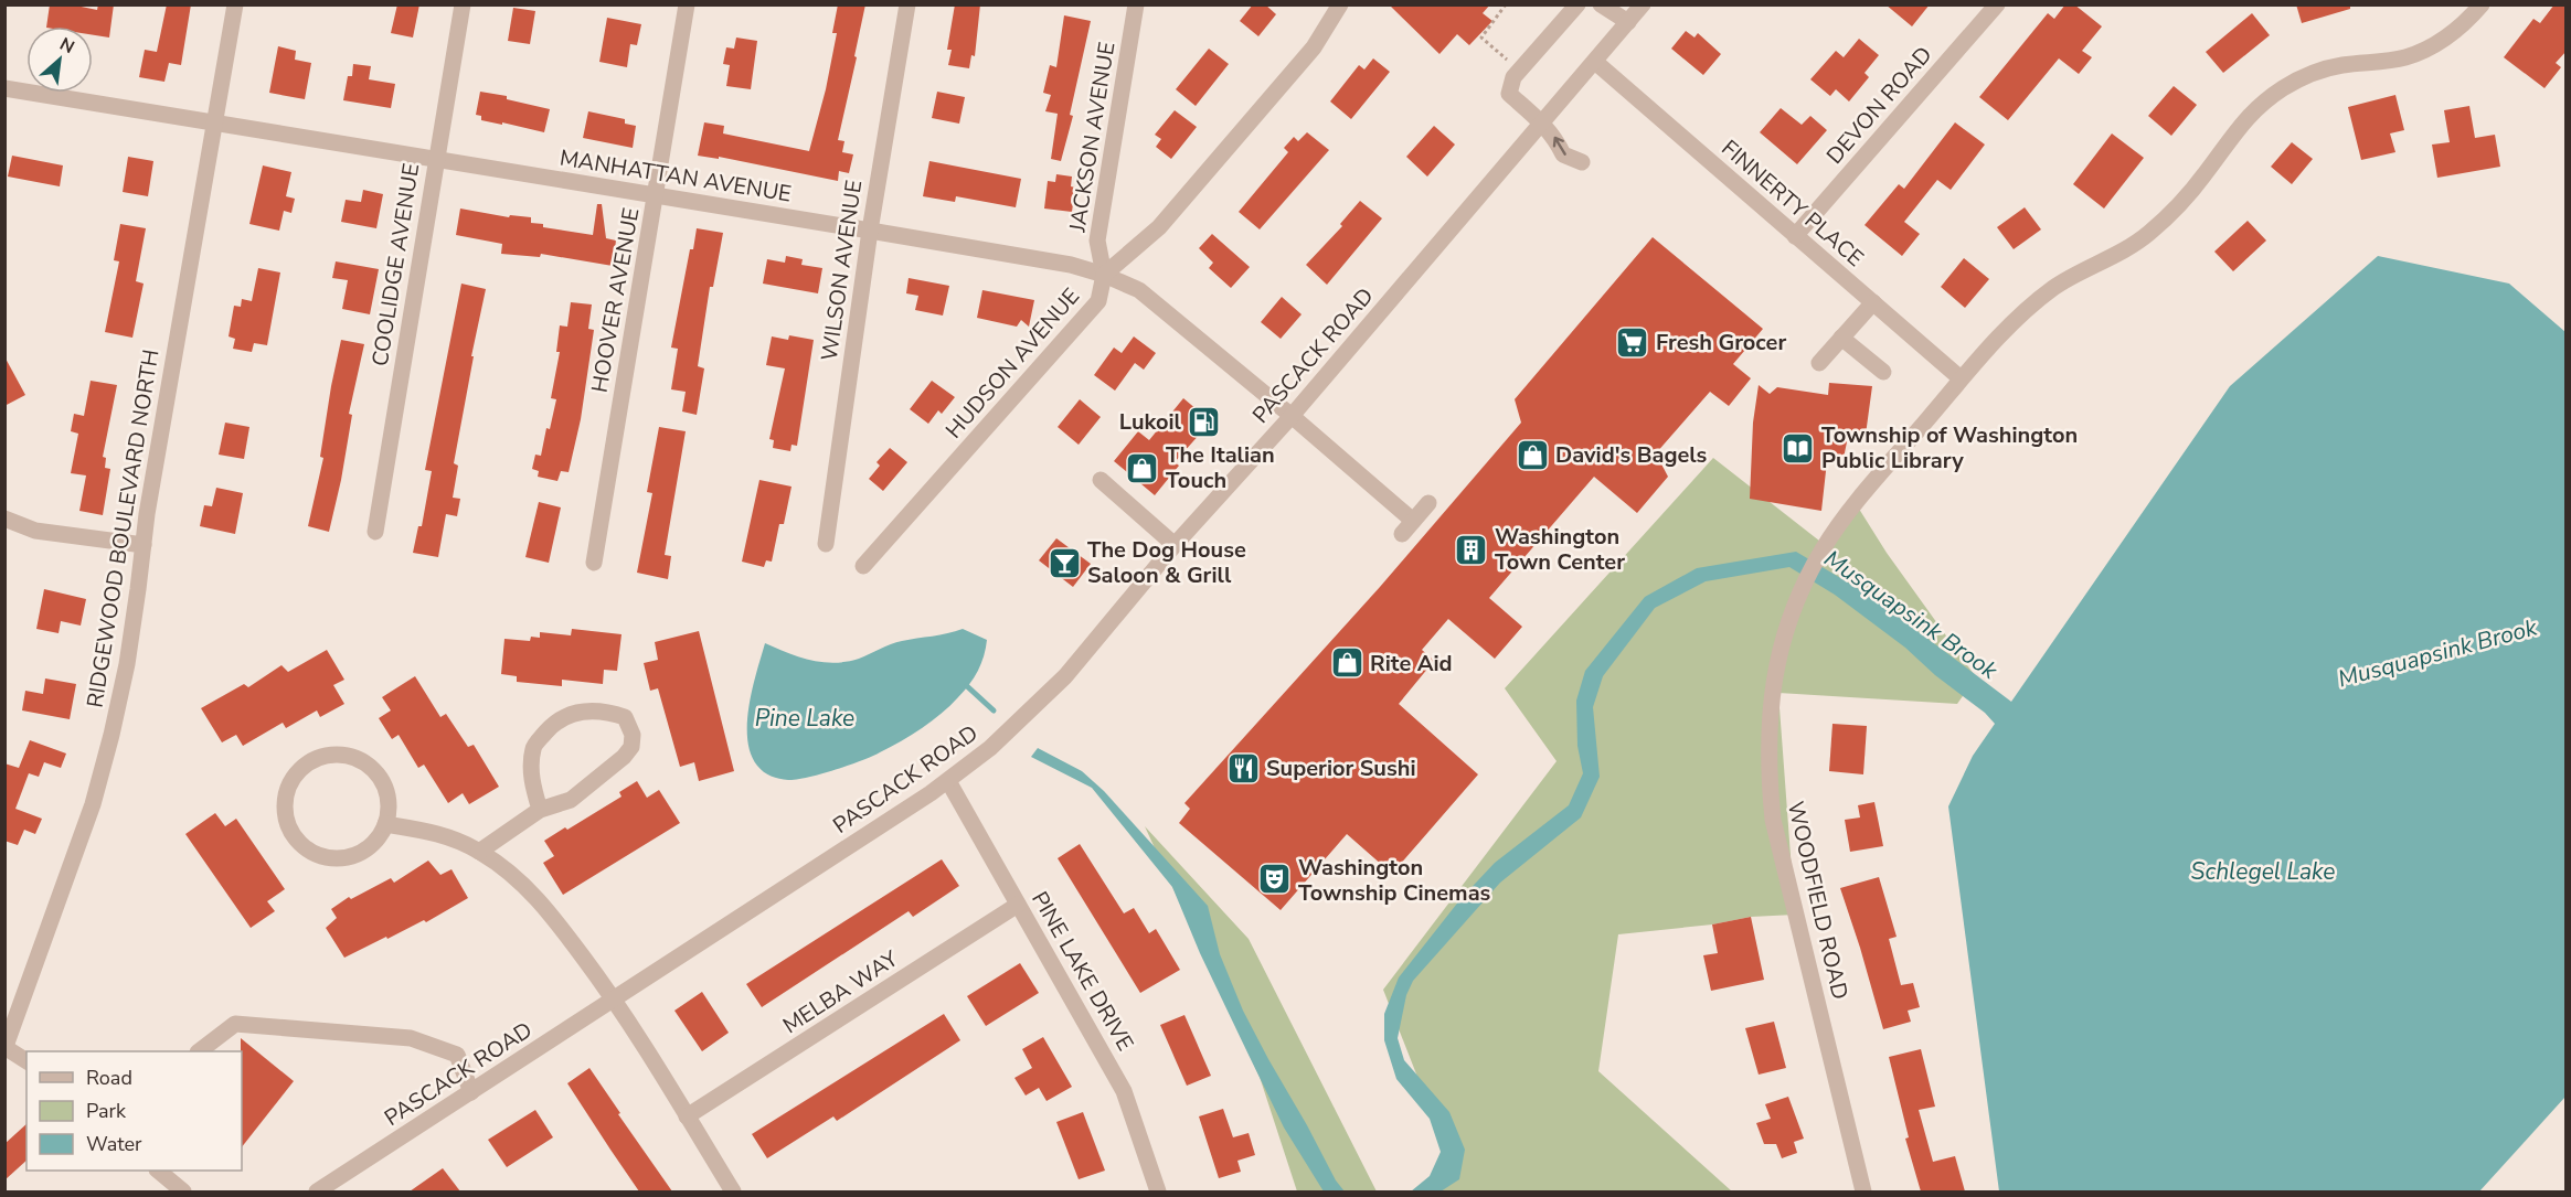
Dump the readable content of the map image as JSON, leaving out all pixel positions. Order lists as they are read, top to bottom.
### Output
{
  "streets": {
    "street": [
      "DEVON ROAD",
      "JACKSON AVENUE",
      "MANHATTAN AVENUE",
      "FINNERTY PLACE",
      "COOLIDGE AVENUE",
      "WILSON AVENUE",
      "HOOVER AVENUE",
      "PASCACK ROAD",
      "HUDSON AVENUE",
      "RIDGEWOOD BOULEVARD NORTH",
      "WOODFIELD ROAD",
      "PINE LAKE DRIVE",
      "MELBA WAY"
    ]
  },
  "crossings": [
    ["DEVON ROAD", "FINNERTY PLACE"],
    ["JACKSON AVENUE", "MANHATTAN AVENUE"],
    ["JACKSON AVENUE", "HUDSON AVENUE"],
    ["MANHATTAN AVENUE", "COOLIDGE AVENUE"],
    ["MANHATTAN AVENUE", "WILSON AVENUE"],
    ["MANHATTAN AVENUE", "HOOVER AVENUE"],
    ["MANHATTAN AVENUE", "PASCACK ROAD"],
    ["MANHATTAN AVENUE", "HUDSON AVENUE"],
    ["MANHATTAN AVENUE", "RIDGEWOOD BOULEVARD NORTH"],
    ["FINNERTY PLACE", "PASCACK ROAD"],
    ["FINNERTY PLACE", "WOODFIELD ROAD"],
    ["PASCACK ROAD", "PINE LAKE DRIVE"],
    ["PINE LAKE DRIVE", "MELBA WAY"]
  ],
  "water": ["Musquapsink Brook", "Pine Lake", "Schlegel Lake"],
  "places": {
    "supermarket": ["Fresh Grocer"],
    "fuel station": ["Lukoil"],
    "library": ["Township of Washington Public Library"],
    "shop": ["David's Bagels", "The Italian Touch", "Rite Aid"],
    "building": ["Washington Town Center"],
    "bar": ["The Dog House Saloon & Grill"],
    "restaurant": ["Superior Sushi"],
    "theatre": ["Washington Township Cinemas"]
  },
  "legend": ["Road", "Park", "Water"],
  "north": "top right"
}
